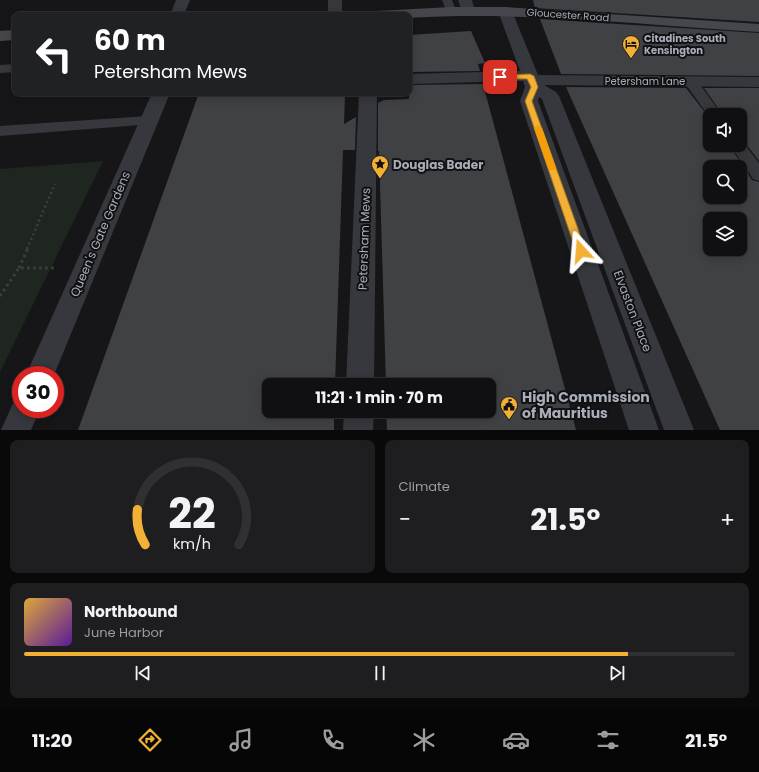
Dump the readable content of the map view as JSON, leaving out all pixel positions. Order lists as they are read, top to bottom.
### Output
{
  "streets": {
    "main road": ["Gloucester Road"],
    "street": [
      "Petersham Lane",
      "Queen's Gate Gardens",
      "Petersham Mews",
      "Elvaston Place"
    ]
  },
  "crossings": [
    ["Petersham Lane", "Elvaston Place"]
  ],
  "places": {
    "hotel": ["Citadines South Kensington"],
    "place": ["Douglas Bader"],
    "public building": ["High Commission of Mauritius"]
  },
  "page": {
    "turn": ["60 m", "Petersham Mews"],
    "limit": "30",
    "trip": "11:21 · 1 min · 70 m",
    "tile": "Climate",
    "heat": ["−", "21.5°", "+"],
    "song": ["Northbound", "June Harbor"],
    "tabs": ["11:20", "21.5°"],
    "gauge": ["22", "km/h"]
  }
}
